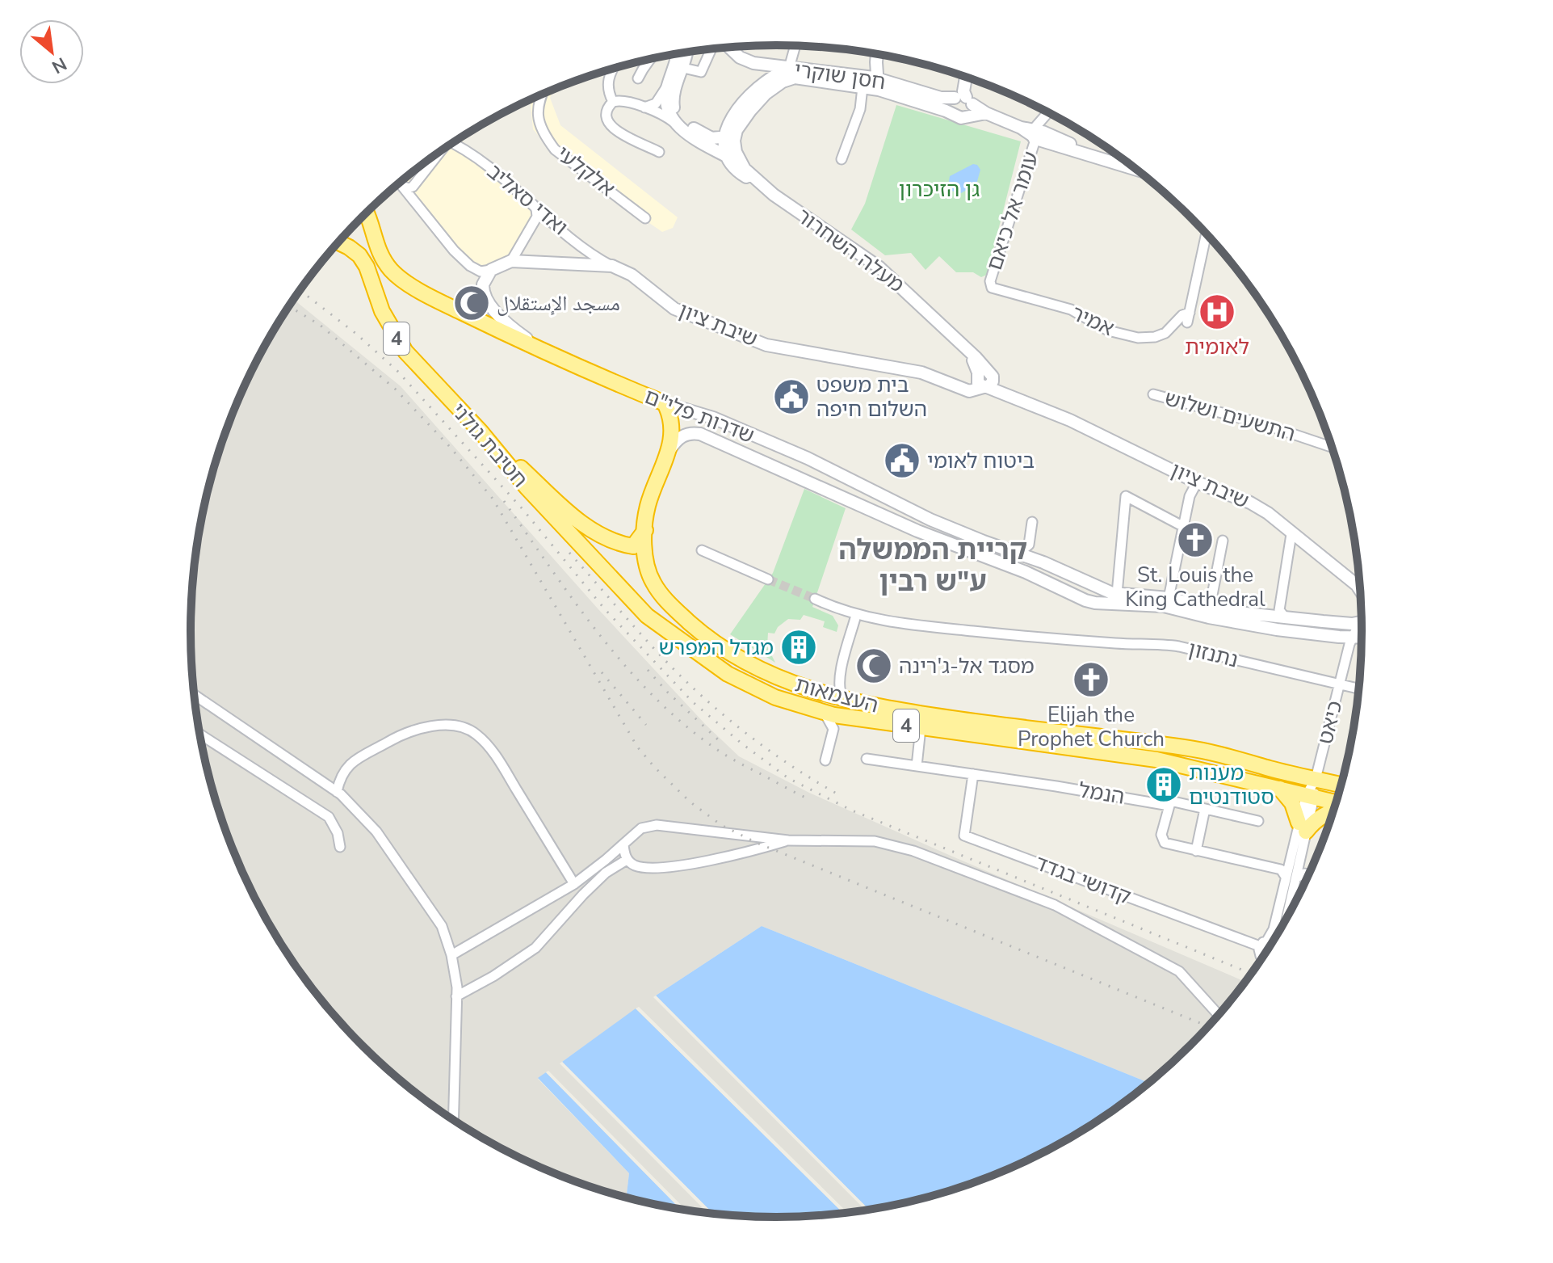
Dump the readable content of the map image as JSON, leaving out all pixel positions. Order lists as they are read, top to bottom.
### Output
{
  "streets": {
    "highway": [
      "4",
      "שדרות פלי\"ם",
      "חטיבת גולני",
      "העצמאות"
    ],
    "street": [
      "חסן שוקרי",
      "אלקלעי",
      "ואדי סאליב",
      "עומר אל כיאם",
      "מעלה השחרור",
      "אמיר",
      "שיבת ציון",
      "התשעים ושלוש",
      "נתנזון",
      "כיאט",
      "הנמל",
      "קדושי בגדד"
    ]
  },
  "crossings": [
    ["חסן שוקרי", "עומר אל כיאם"],
    ["ואדי סאליב", "שיבת ציון"],
    ["עומר אל כיאם", "אמיר"],
    ["מעלה השחרור", "שיבת ציון"],
    ["שדרות פלי\"ם", "העצמאות"],
    ["שדרות פלי\"ם", "כיאט"],
    ["חטיבת גולני", "העצמאות"],
    ["נתנזון", "כיאט"],
    ["העצמאות", "כיאט"],
    ["הנמל", "קדושי בגדד"]
  ],
  "districts": ["קריית הממשלה ע\"ש רבין"],
  "parks": ["גן הזיכרון"],
  "places": {
    "mosque": ["مسجد الإستقلال", "מסגד אל-ג'רינה"],
    "hospital": ["לאומית"],
    "public building": ["בית משפט השלום חיפה", "ביטוח לאומי"],
    "church": ["St. Louis the King Cathedral", "Elijah the Prophet Church"],
    "building": ["מגדל המפרש", "מענות סטודנטים"]
  },
  "north": "bottom right"
}
